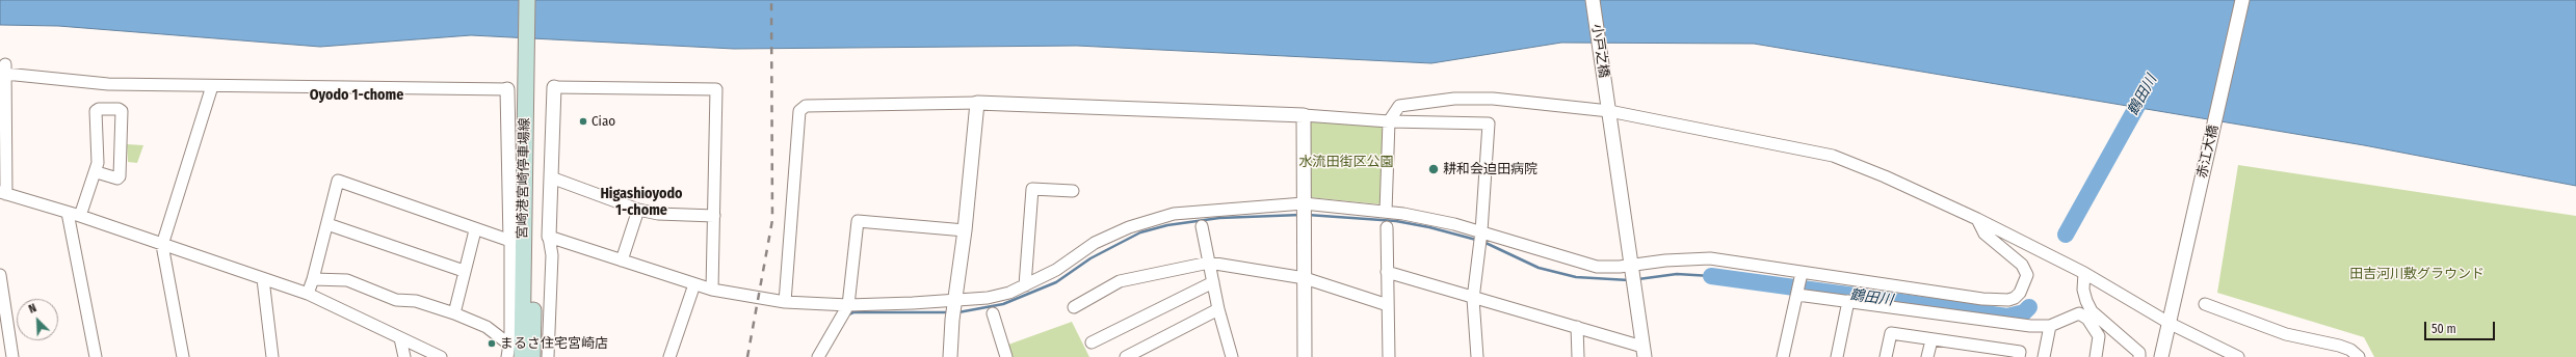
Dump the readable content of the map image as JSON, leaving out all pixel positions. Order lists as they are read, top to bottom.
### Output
{
  "streets": {
    "main road": ["宮崎港宮崎停車場線"],
    "street": ["小戸之橋", "赤江大橋"]
  },
  "districts": ["Oyodo 1-chome", "Higashioyodo 1-chome"],
  "water": ["鶴田川"],
  "parks": ["水流田街区公園", "田吉河川敷グラウンド"],
  "places": ["Ciao", "耕和会迫田病院", "まるさ住宅宮崎店"],
  "scale_bar": "50 m",
  "north": "top left"
}
